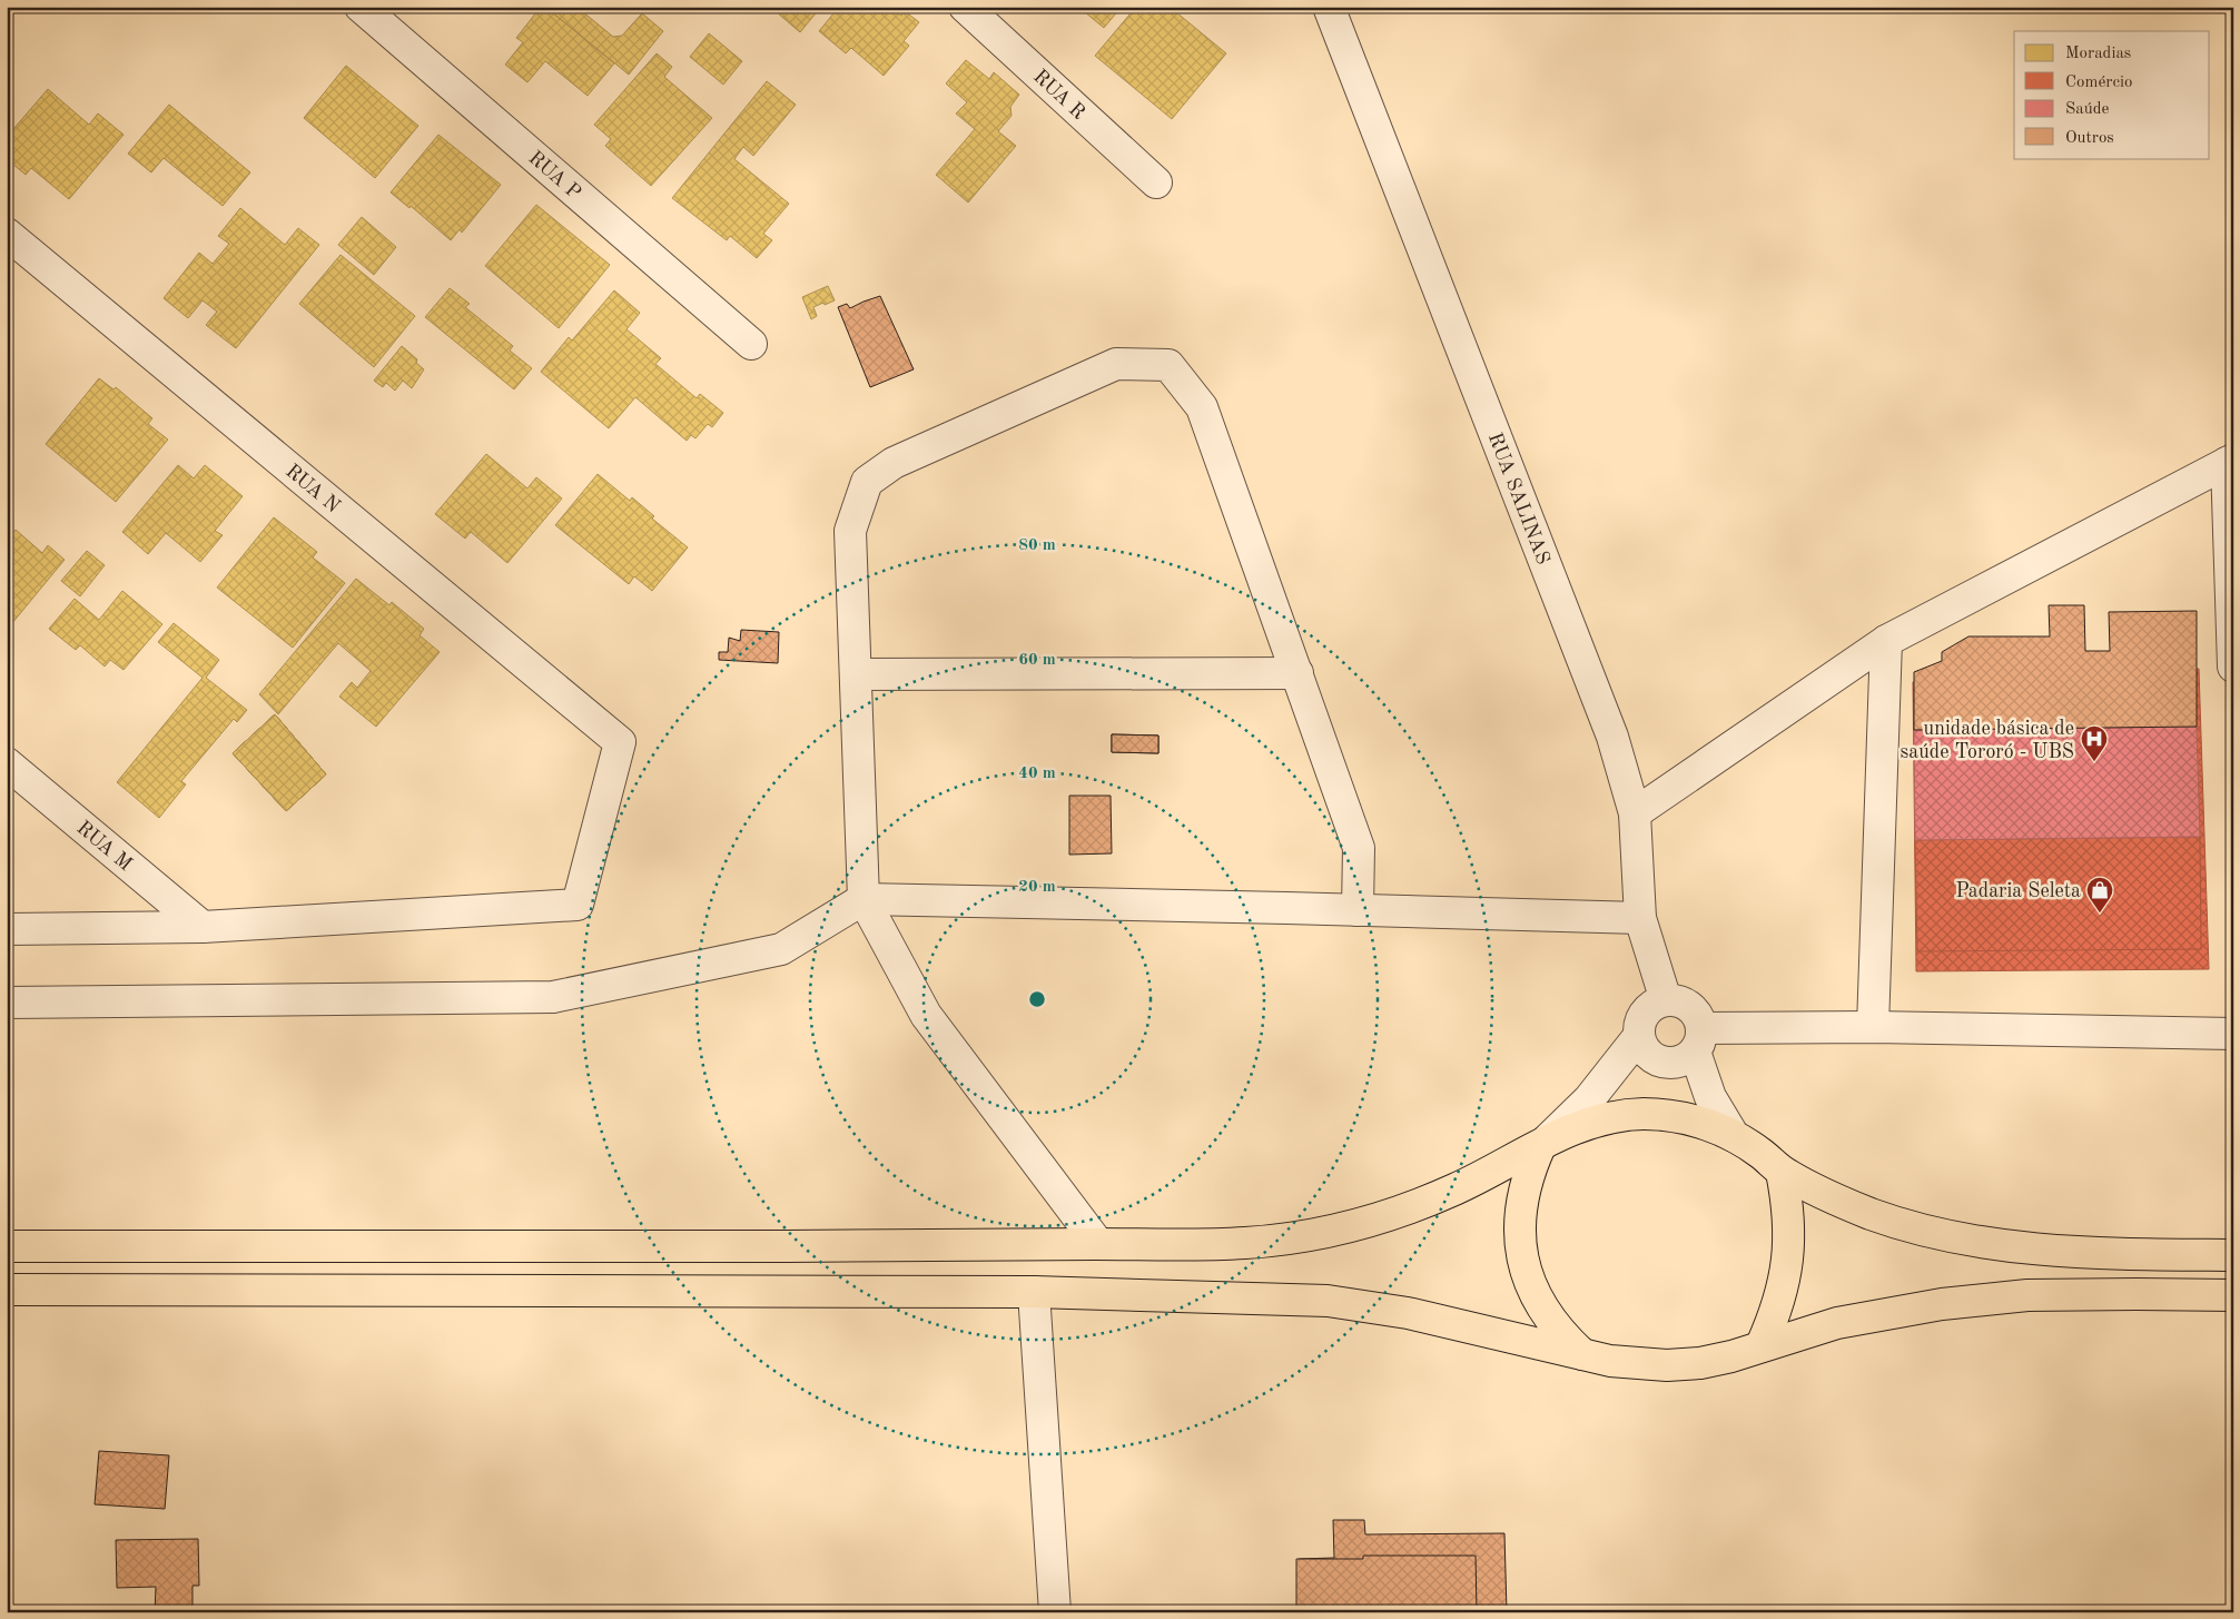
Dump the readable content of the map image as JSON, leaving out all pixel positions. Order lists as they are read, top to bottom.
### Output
{
  "streets": {
    "street": [
      "RUA R",
      "RUA P",
      "RUA N",
      "RUA SALINAS",
      "RUA M"
    ]
  },
  "crossings": [
    ["RUA N", "RUA M"]
  ],
  "places": {
    "hospital": ["unidade básica de saúde Tororó - UBS"],
    "shop": ["Padaria Seleta"]
  },
  "legend": [
    "Moradias",
    "Comércio",
    "Saúde",
    "Outros"
  ],
  "rings": [
    "80 m",
    "60 m",
    "40 m",
    "20 m"
  ]
}
